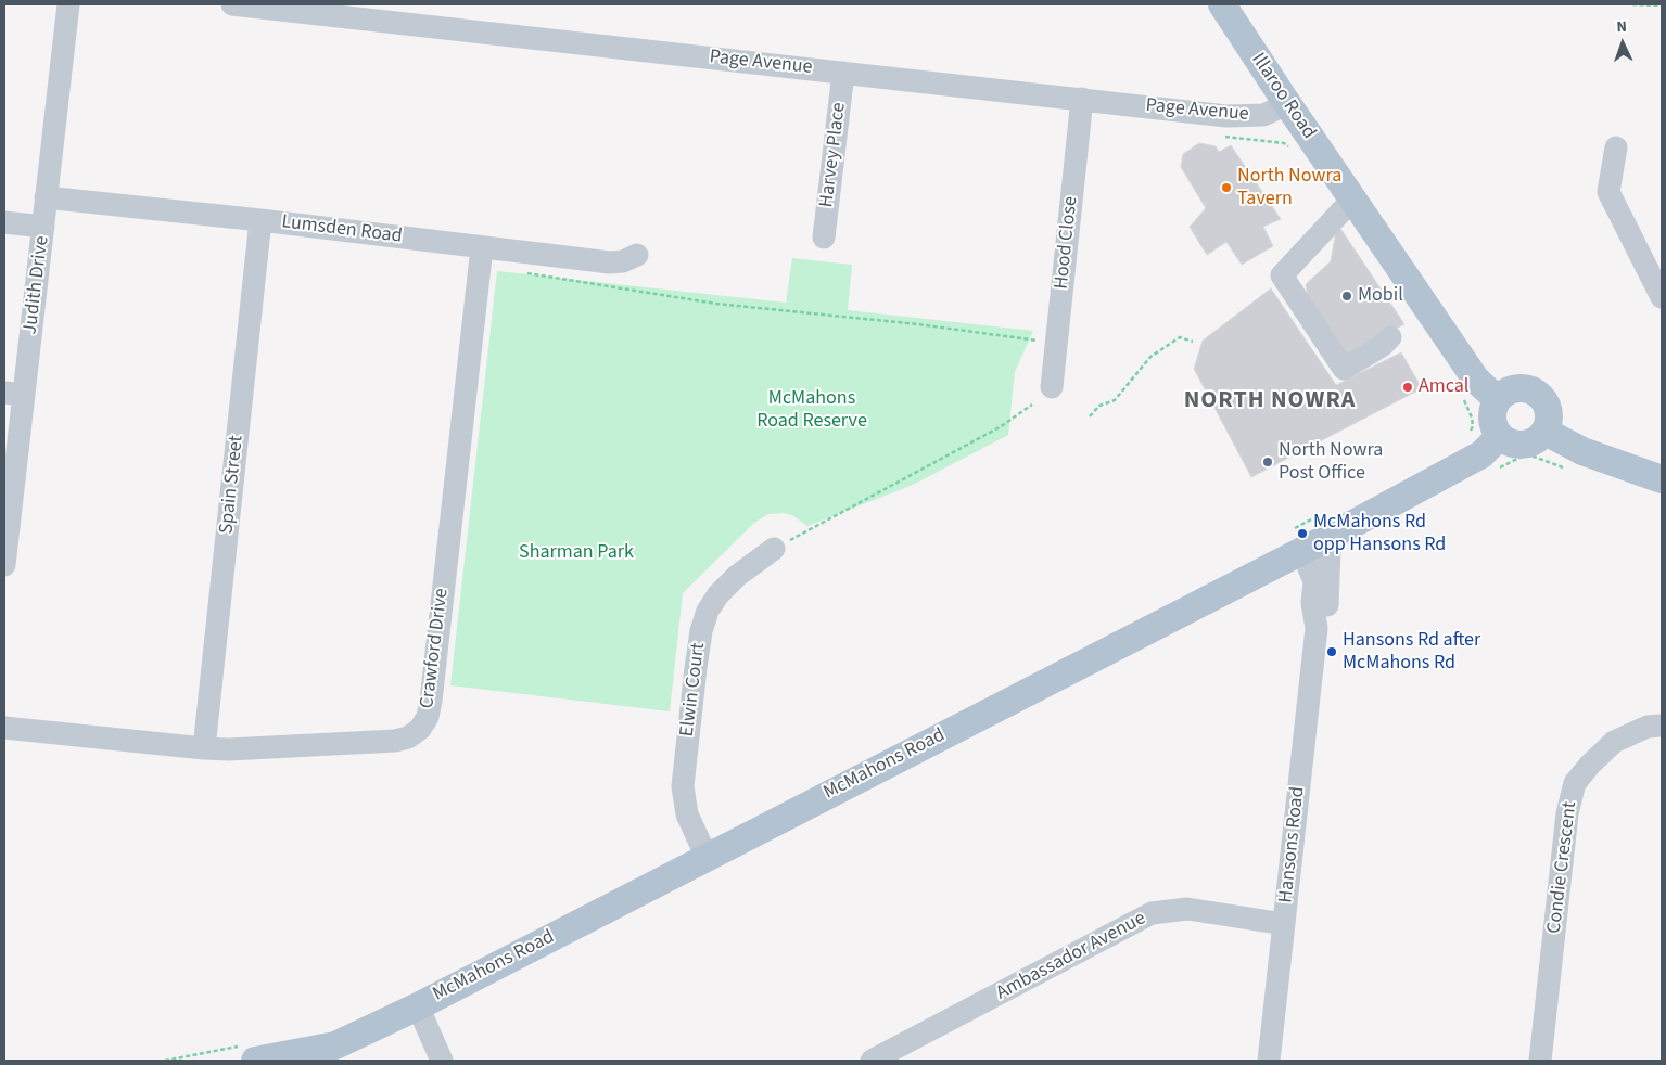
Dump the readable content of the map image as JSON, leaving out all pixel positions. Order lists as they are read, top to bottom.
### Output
{
  "streets": {
    "main road": ["Illaroo Road", "McMahons Road"],
    "street": [
      "Page Avenue",
      "Harvey Place",
      "Lumsden Road",
      "Hood Close",
      "Judith Drive",
      "Spain Street",
      "Crawford Drive",
      "Elwin Court",
      "Hansons Road",
      "Condie Crescent",
      "Ambassador Avenue"
    ]
  },
  "crossings": [
    ["Page Avenue", "Illaroo Road"],
    ["Page Avenue", "Harvey Place"],
    ["Page Avenue", "Hood Close"],
    ["Illaroo Road", "McMahons Road"],
    ["Lumsden Road", "Judith Drive"],
    ["Lumsden Road", "Spain Street"],
    ["Lumsden Road", "Crawford Drive"],
    ["Spain Street", "Crawford Drive"],
    ["Elwin Court", "McMahons Road"],
    ["McMahons Road", "Hansons Road"],
    ["Hansons Road", "Ambassador Avenue"]
  ],
  "districts": ["NORTH NOWRA"],
  "parks": ["McMahons Road Reserve", "Sharman Park"],
  "places": [
    "North Nowra Tavern",
    "Mobil",
    "Amcal",
    "North Nowra Post Office",
    "McMahons Rd opp Hansons Rd",
    "Hansons Rd after McMahons Rd"
  ],
  "north": "top"
}
